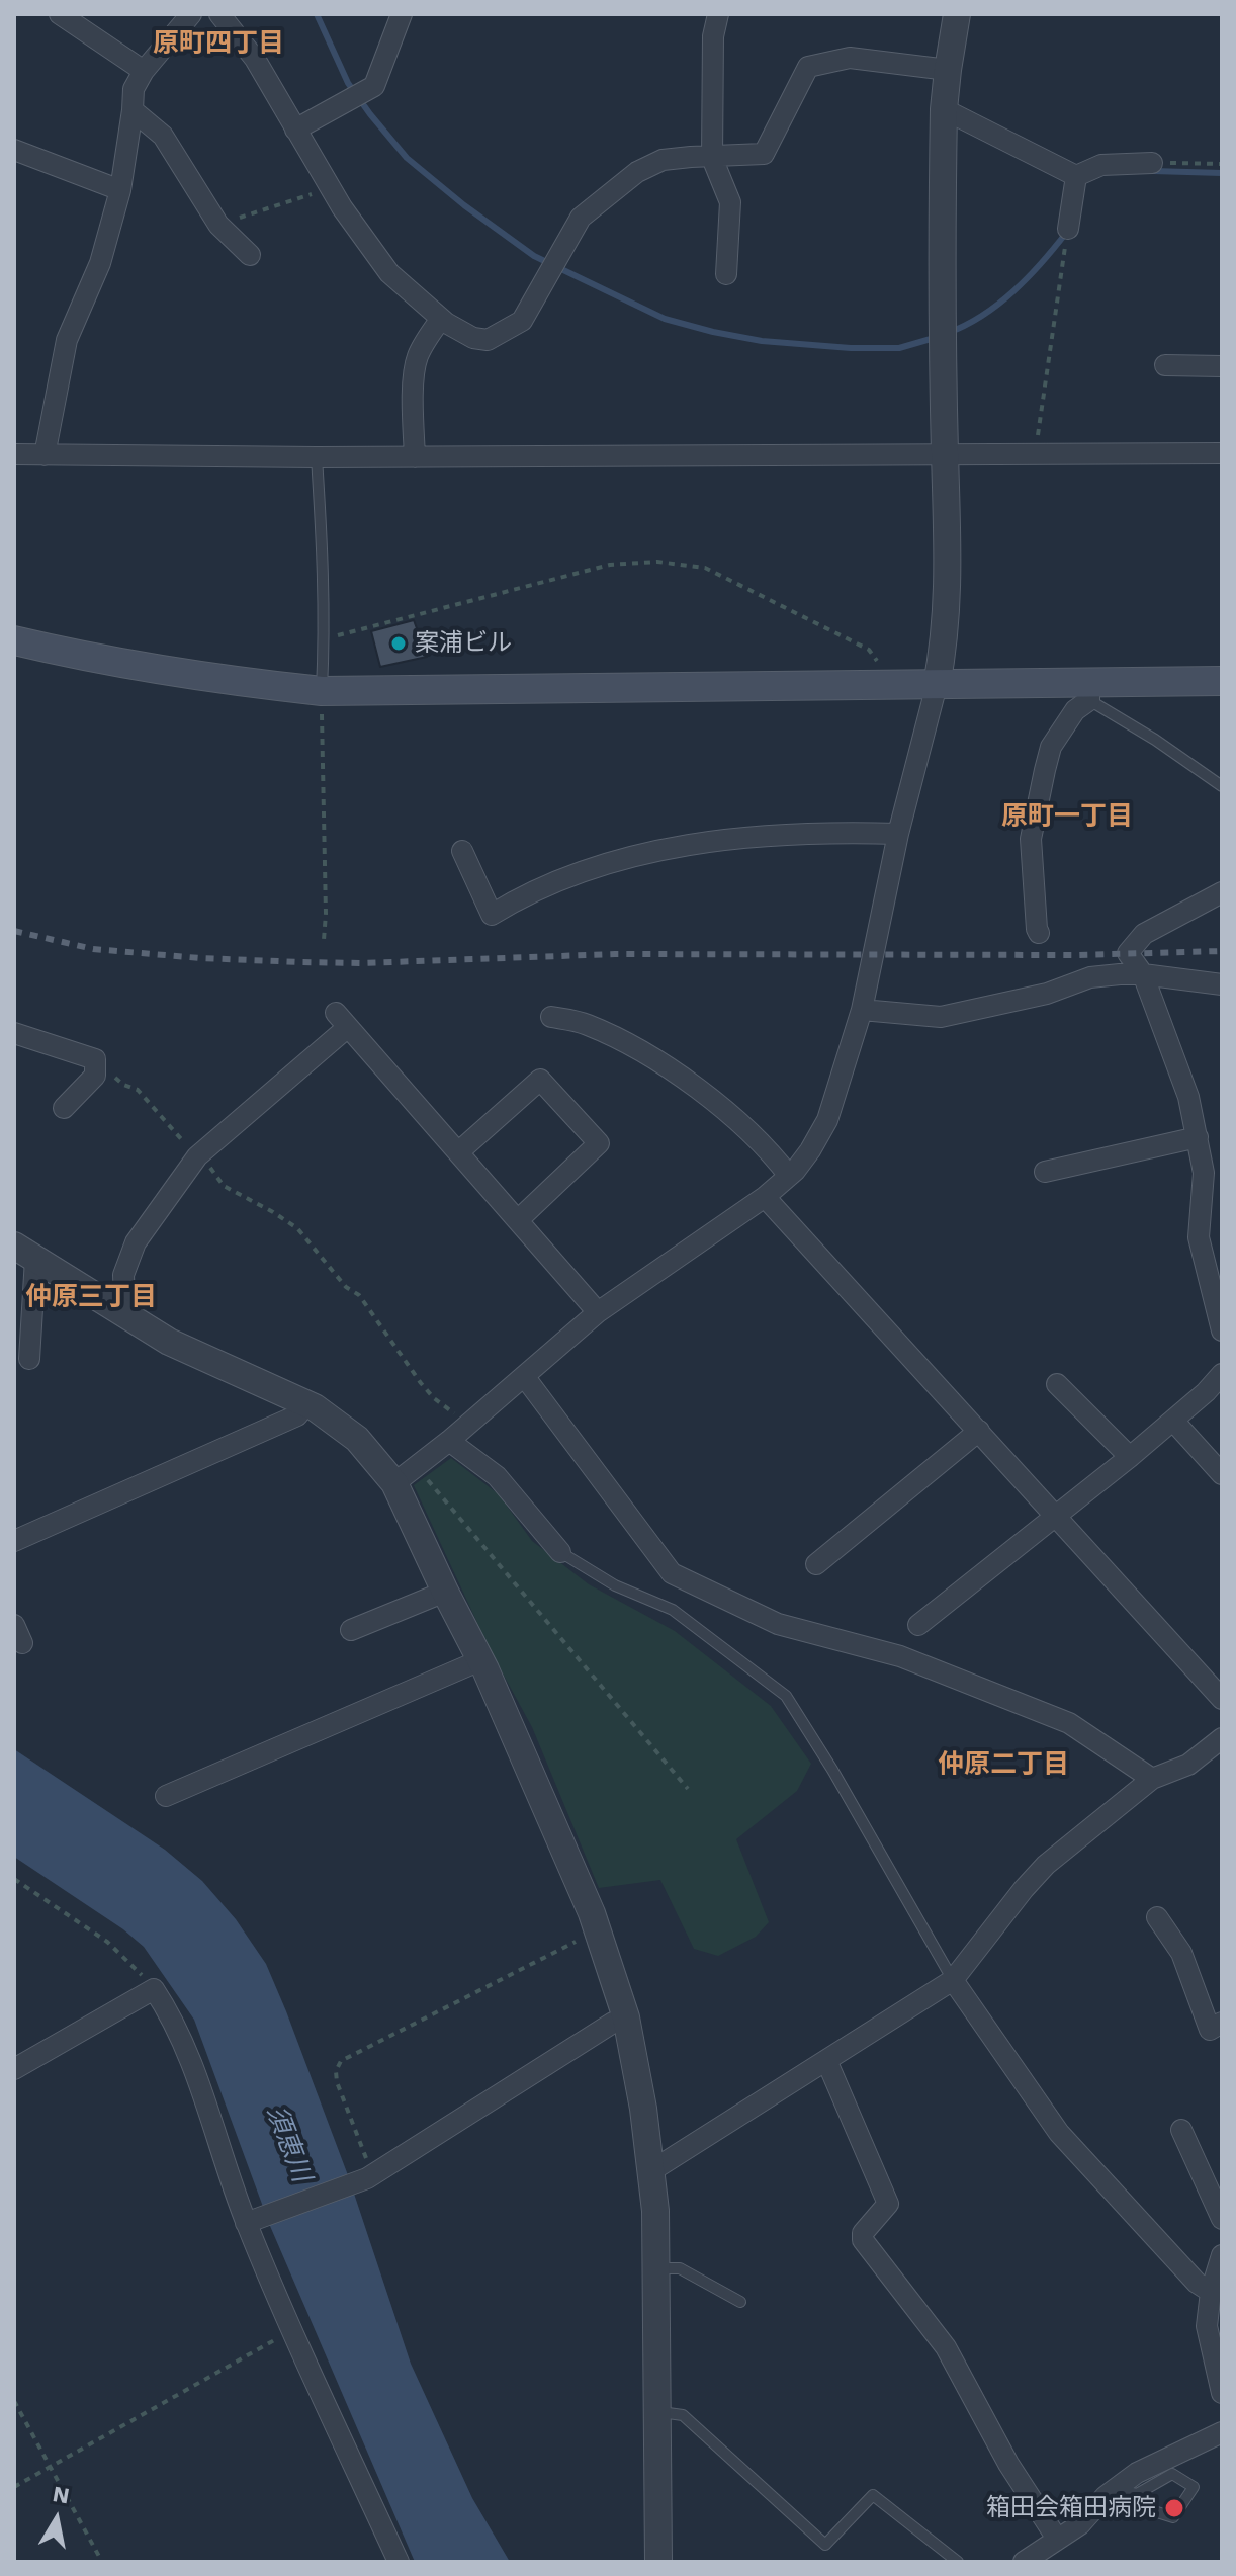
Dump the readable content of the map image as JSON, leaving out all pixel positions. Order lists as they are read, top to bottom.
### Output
{
  "districts": [
    "原町四丁目",
    "原町一丁目",
    "仲原三丁目",
    "仲原二丁目"
  ],
  "water": ["須恵川"],
  "places": ["案浦ビル", "箱田会箱田病院"],
  "north": "top"
}
